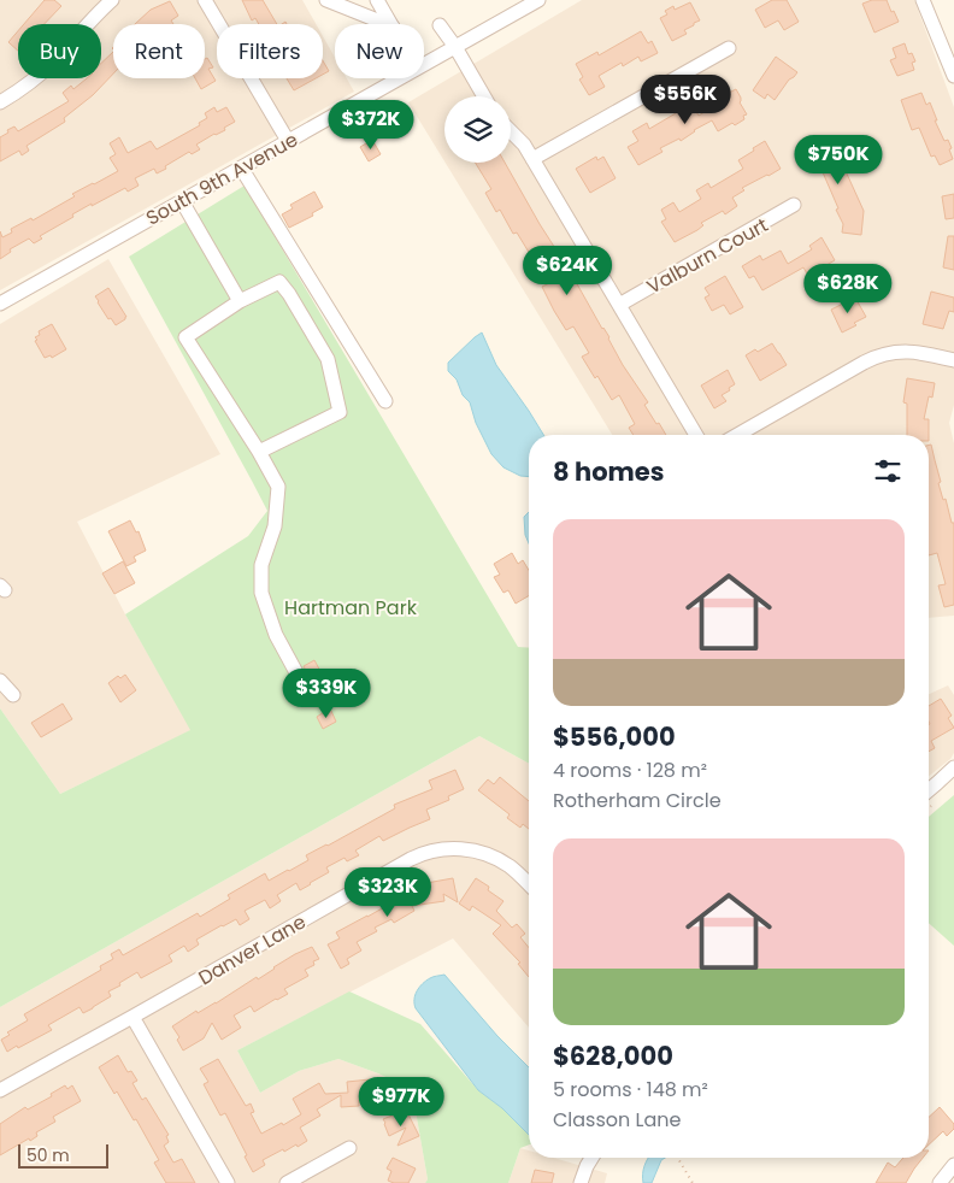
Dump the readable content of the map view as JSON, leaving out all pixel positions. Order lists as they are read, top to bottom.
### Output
{
  "streets": {
    "street": ["South 9th Avenue", "Valburn Court", "Danver Lane"]
  },
  "parks": ["Hartman Park"],
  "scale_bar": "50 m",
  "page": {
    "chip": [
      "Buy",
      "Rent",
      "Filters",
      "New"
    ],
    "price": [
      "$556K",
      "$372K",
      "$750K",
      "$624K",
      "$628K",
      "$339K",
      "$323K",
      "$977K"
    ],
    "heading": "8 homes",
    "list": [
      {
        "name": "$556,000",
        "note": "4 rooms · 128 m² · Rotherham Circle"
      },
      {
        "name": "$628,000",
        "note": "5 rooms · 148 m² · Classon Lane"
      }
    ],
    "scale": "50 m"
  }
}
